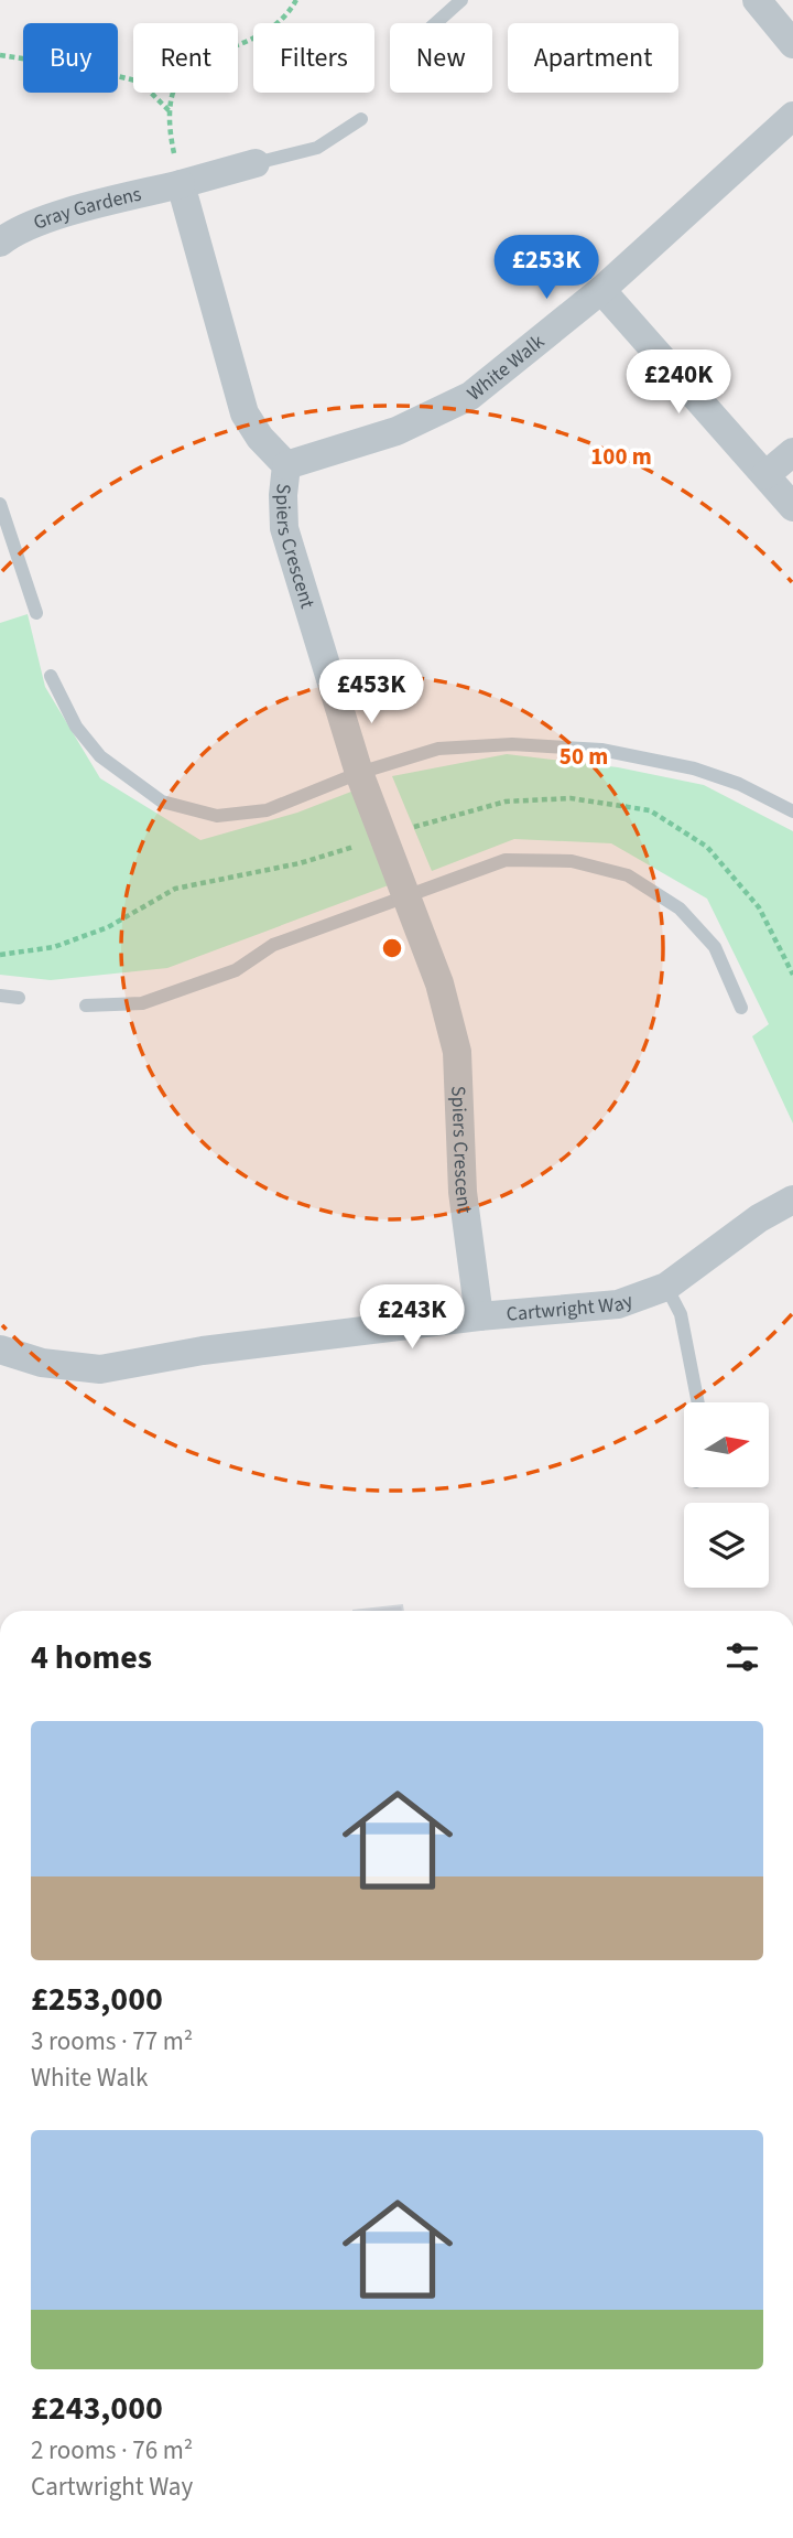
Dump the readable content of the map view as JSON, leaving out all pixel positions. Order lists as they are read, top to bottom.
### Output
{
  "streets": {
    "street": [
      "Gray Gardens",
      "White Walk",
      "Spiers Crescent",
      "Cartwright Way"
    ]
  },
  "crossings": [
    ["Gray Gardens", "Spiers Crescent"],
    ["White Walk", "Spiers Crescent"],
    ["Spiers Crescent", "Cartwright Way"]
  ],
  "north": "right",
  "page": {
    "chip": [
      "Buy",
      "Rent",
      "Filters",
      "New",
      "Apartment"
    ],
    "price": [
      "£253K",
      "£240K",
      "£453K",
      "£243K"
    ],
    "heading": "4 homes",
    "list": [
      {
        "name": "£253,000",
        "note": "3 rooms · 77 m² · White Walk"
      },
      {
        "name": "£243,000",
        "note": "2 rooms · 76 m² · Cartwright Way"
      }
    ]
  },
  "rings": ["100 m", "50 m"]
}
